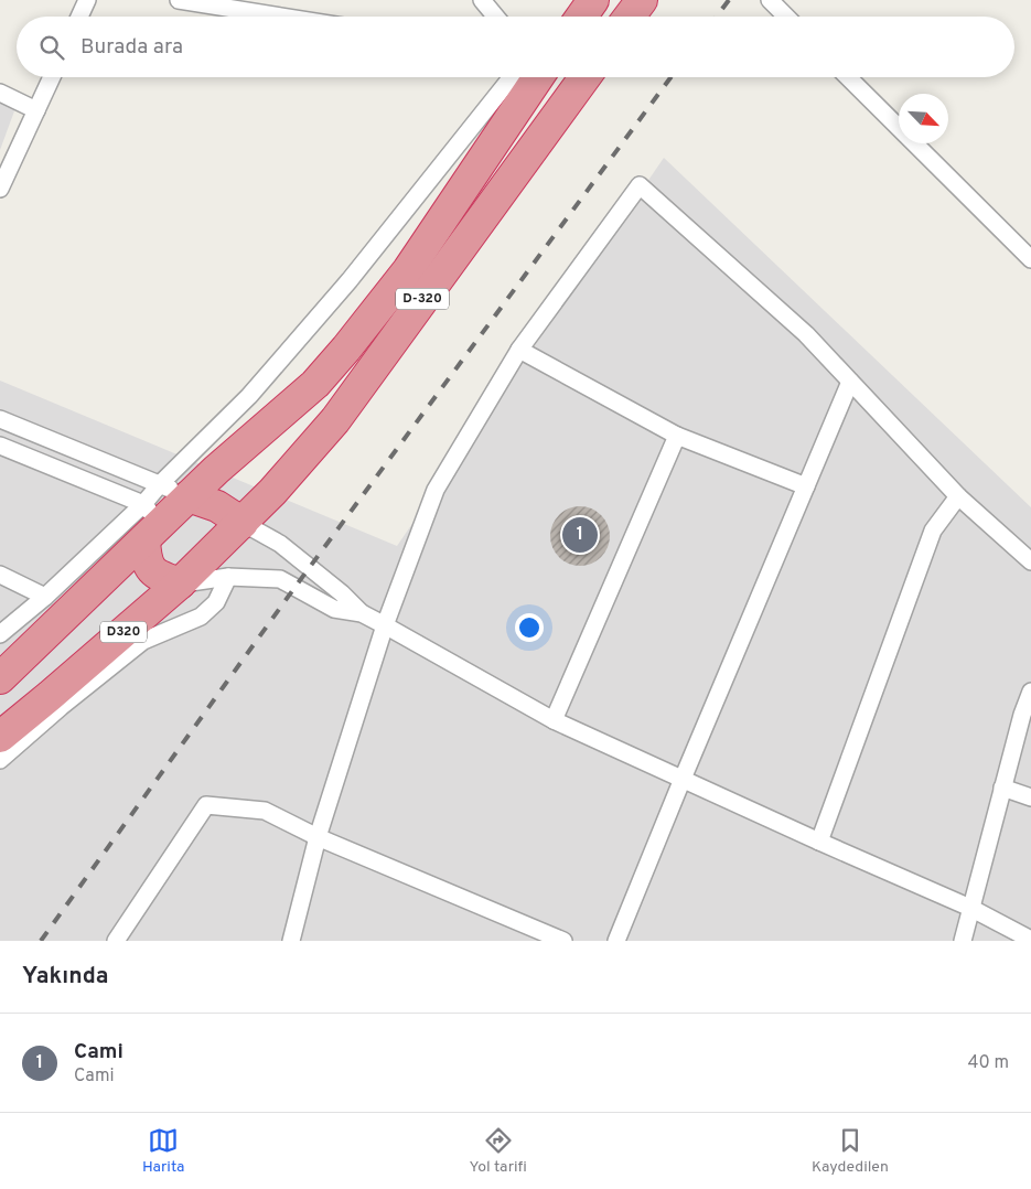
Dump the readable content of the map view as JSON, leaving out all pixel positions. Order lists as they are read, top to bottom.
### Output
{
  "streets": {
    "highway": ["D-320", "D320"]
  },
  "crossings": [
    ["D-320", "D320"]
  ],
  "north": "bottom right",
  "page": {
    "search": "Burada ara",
    "pins": "1",
    "heading": "Yakında",
    "list": [
      {
        "mark": "1",
        "name": "Cami",
        "note": "Cami",
        "value": "40 m"
      }
    ],
    "nav": ["Harita", "Yol tarifi", "Kaydedilen"]
  }
}
